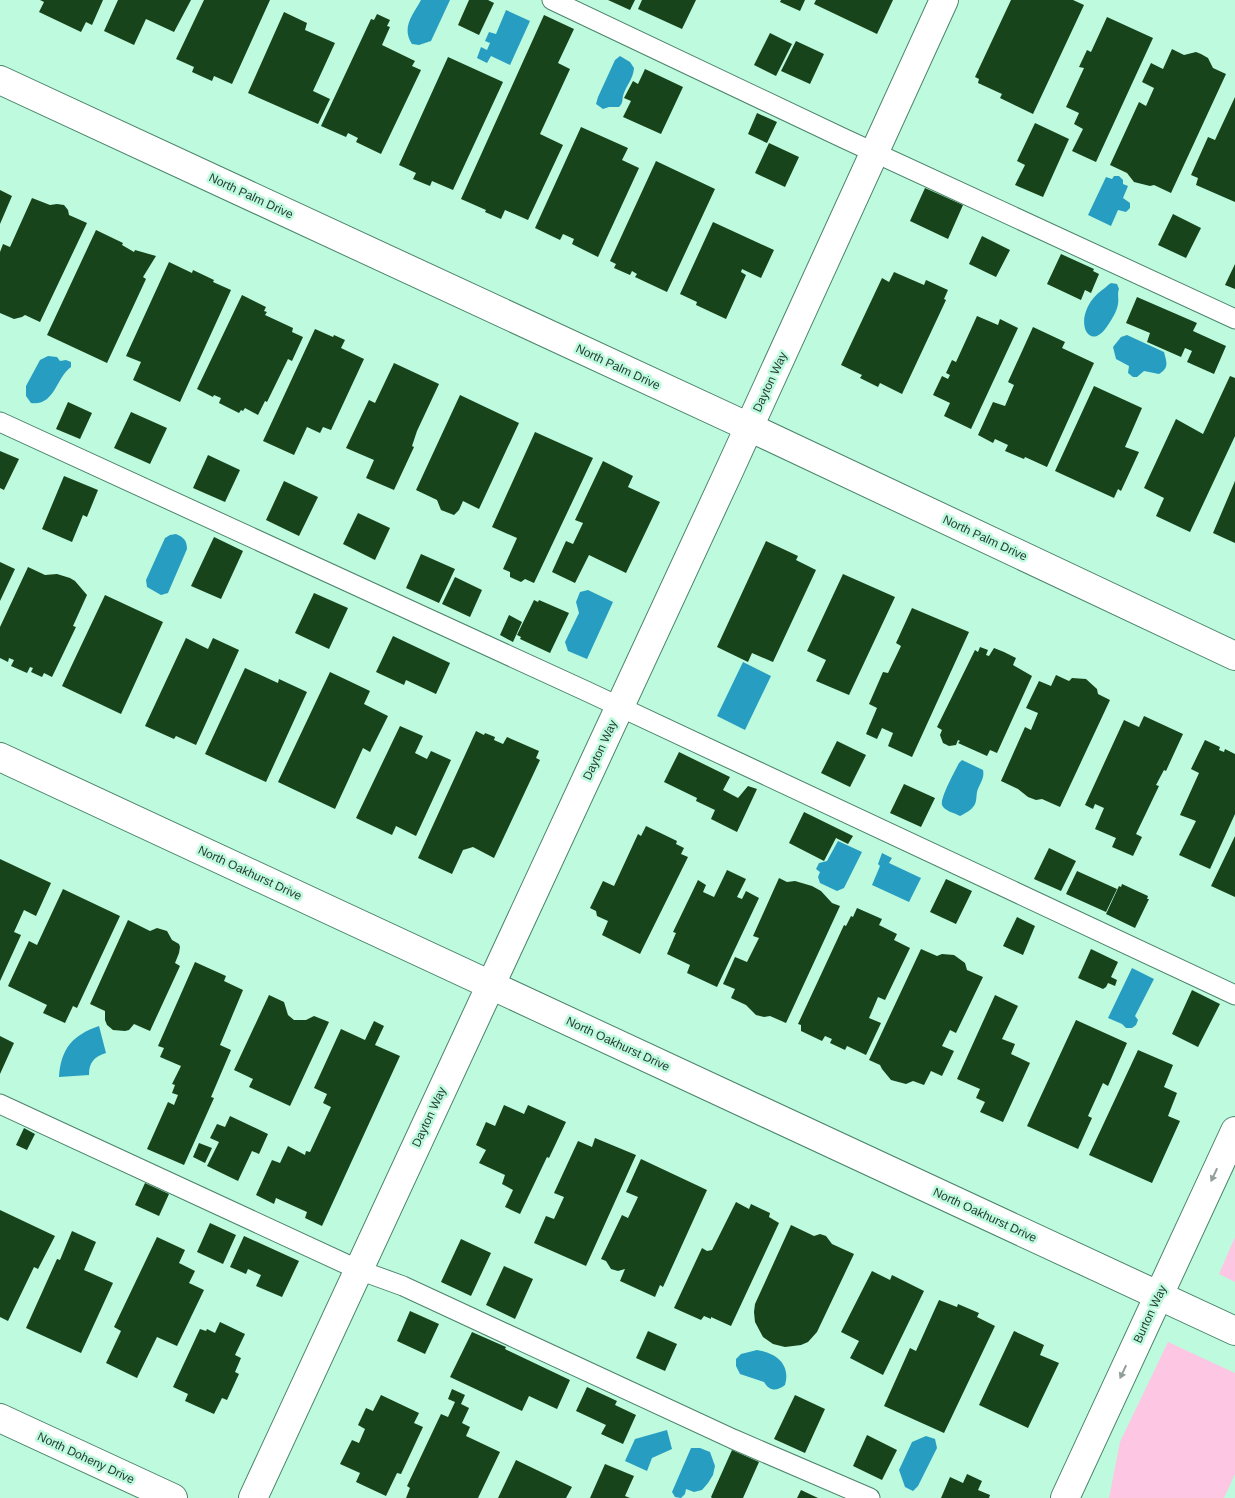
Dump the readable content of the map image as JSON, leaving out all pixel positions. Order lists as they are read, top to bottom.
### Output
{
  "streets": {
    "street": [
      "North Palm Drive",
      "Dayton Way",
      "North Oakhurst Drive",
      "Burton Way",
      "North Doheny Drive"
    ]
  },
  "crossings": [
    ["North Palm Drive", "Dayton Way"],
    ["Dayton Way", "North Oakhurst Drive"],
    ["North Oakhurst Drive", "Burton Way"]
  ],
  "one_way": ["Burton Way"]
}
